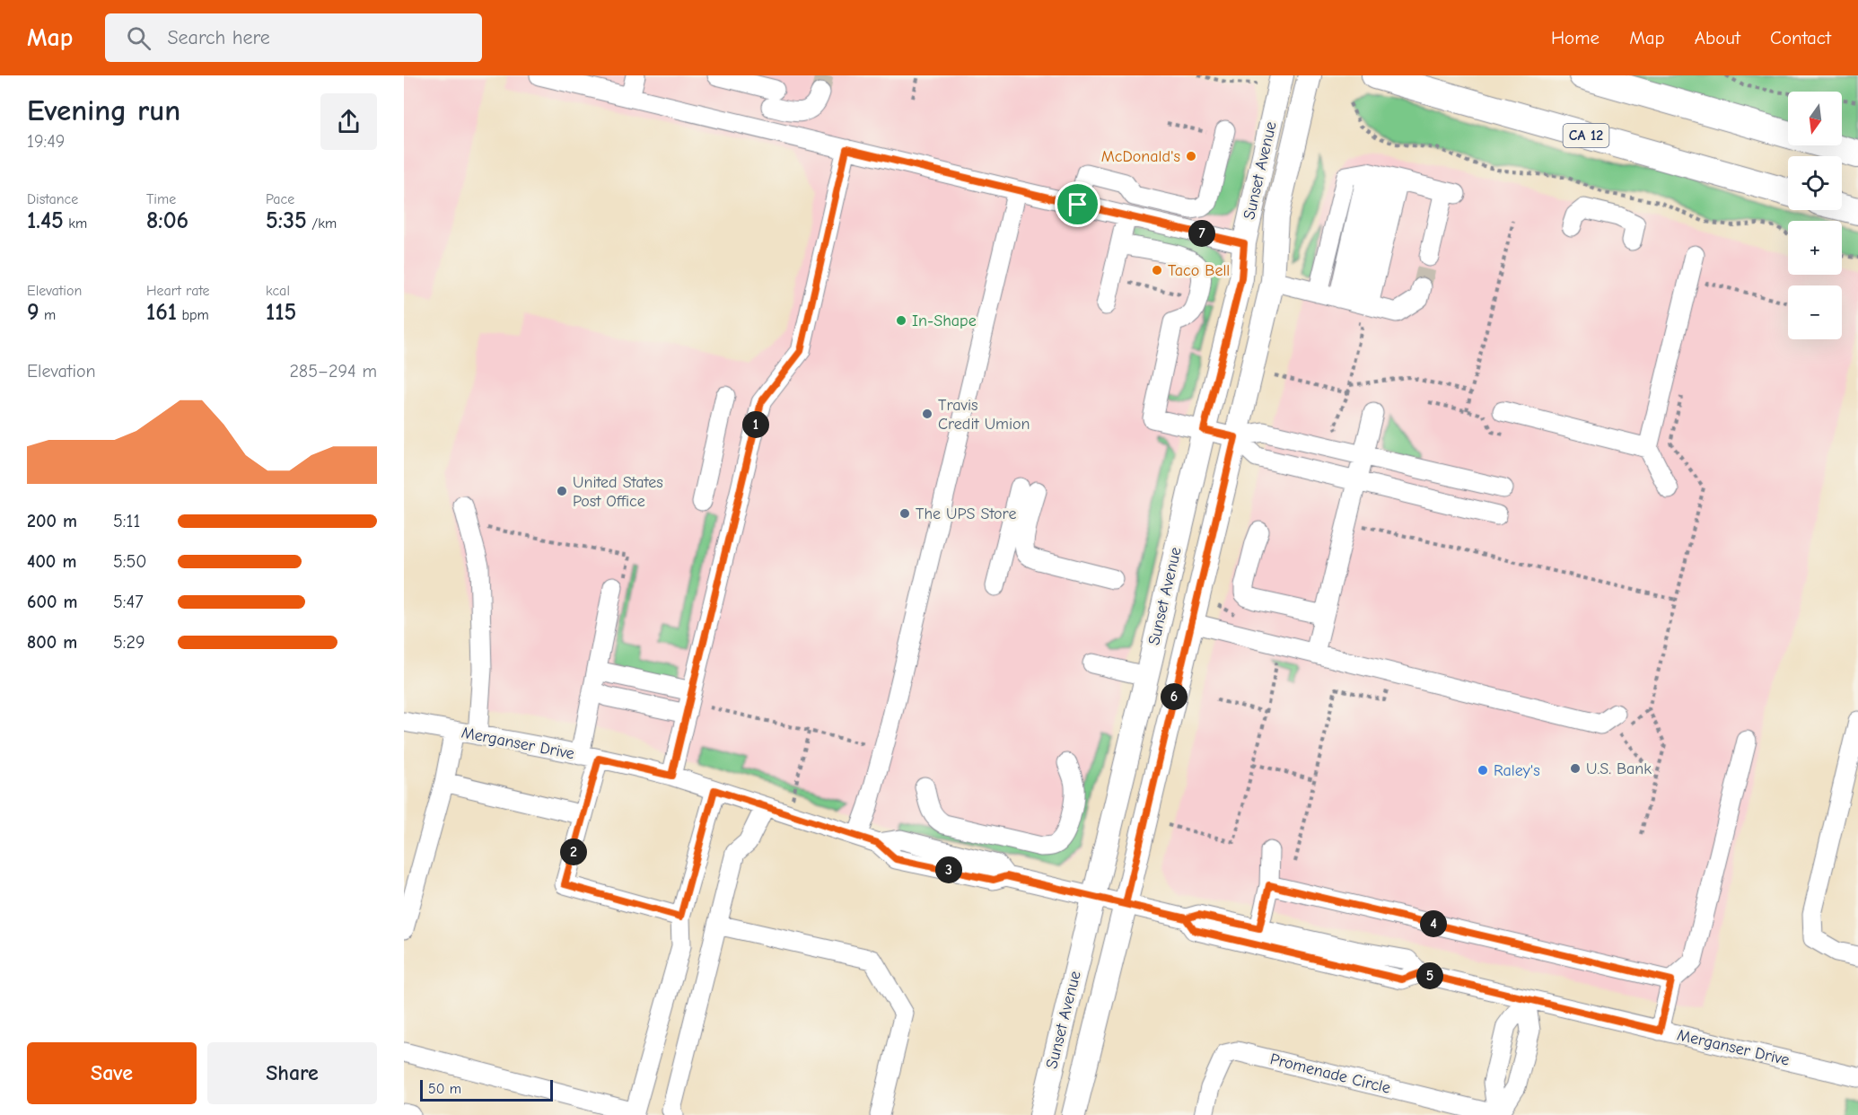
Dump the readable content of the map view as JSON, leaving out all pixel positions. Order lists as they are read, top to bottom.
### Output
{
  "streets": {
    "highway": ["CA 12"],
    "main road": ["Sunset Avenue"],
    "street": ["Merganser Drive", "Promenade Circle"]
  },
  "crossings": [
    ["Sunset Avenue", "Merganser Drive"]
  ],
  "places": [
    "McDonald's",
    "Taco Bell",
    "In-Shape",
    "Travis Credit Umion",
    "United States Post Office",
    "The UPS Store",
    "U.S. Bank",
    "Raley's"
  ],
  "scale_bar": "50 m",
  "north": "bottom",
  "page": {
    "header": "Map",
    "search": "Search here",
    "nav": [
      "Home",
      "Map",
      "About",
      "Contact"
    ],
    "heading": ["Evening run", "19:49"],
    "map_buttons": ["+", "−"],
    "stats": [
      ["Distance", "1.45 km"],
      ["Time", "8:06"],
      ["Pace", "5:35 /km"],
      ["Elevation", "9 m"],
      ["Heart rate", "161 bpm"],
      ["kcal", "115"]
    ],
    "pins": [
      "7",
      "1",
      "6",
      "2",
      "3",
      "4",
      "5"
    ],
    "chart": ["Elevation", "285–294 m"],
    "list": [
      {
        "name": "200 m",
        "note": "5:11"
      },
      {
        "name": "400 m",
        "note": "5:50"
      },
      {
        "name": "600 m",
        "note": "5:47"
      },
      {
        "name": "800 m",
        "note": "5:29"
      }
    ],
    "buttons": ["Save", "Share"],
    "scale": "50 m"
  }
}
